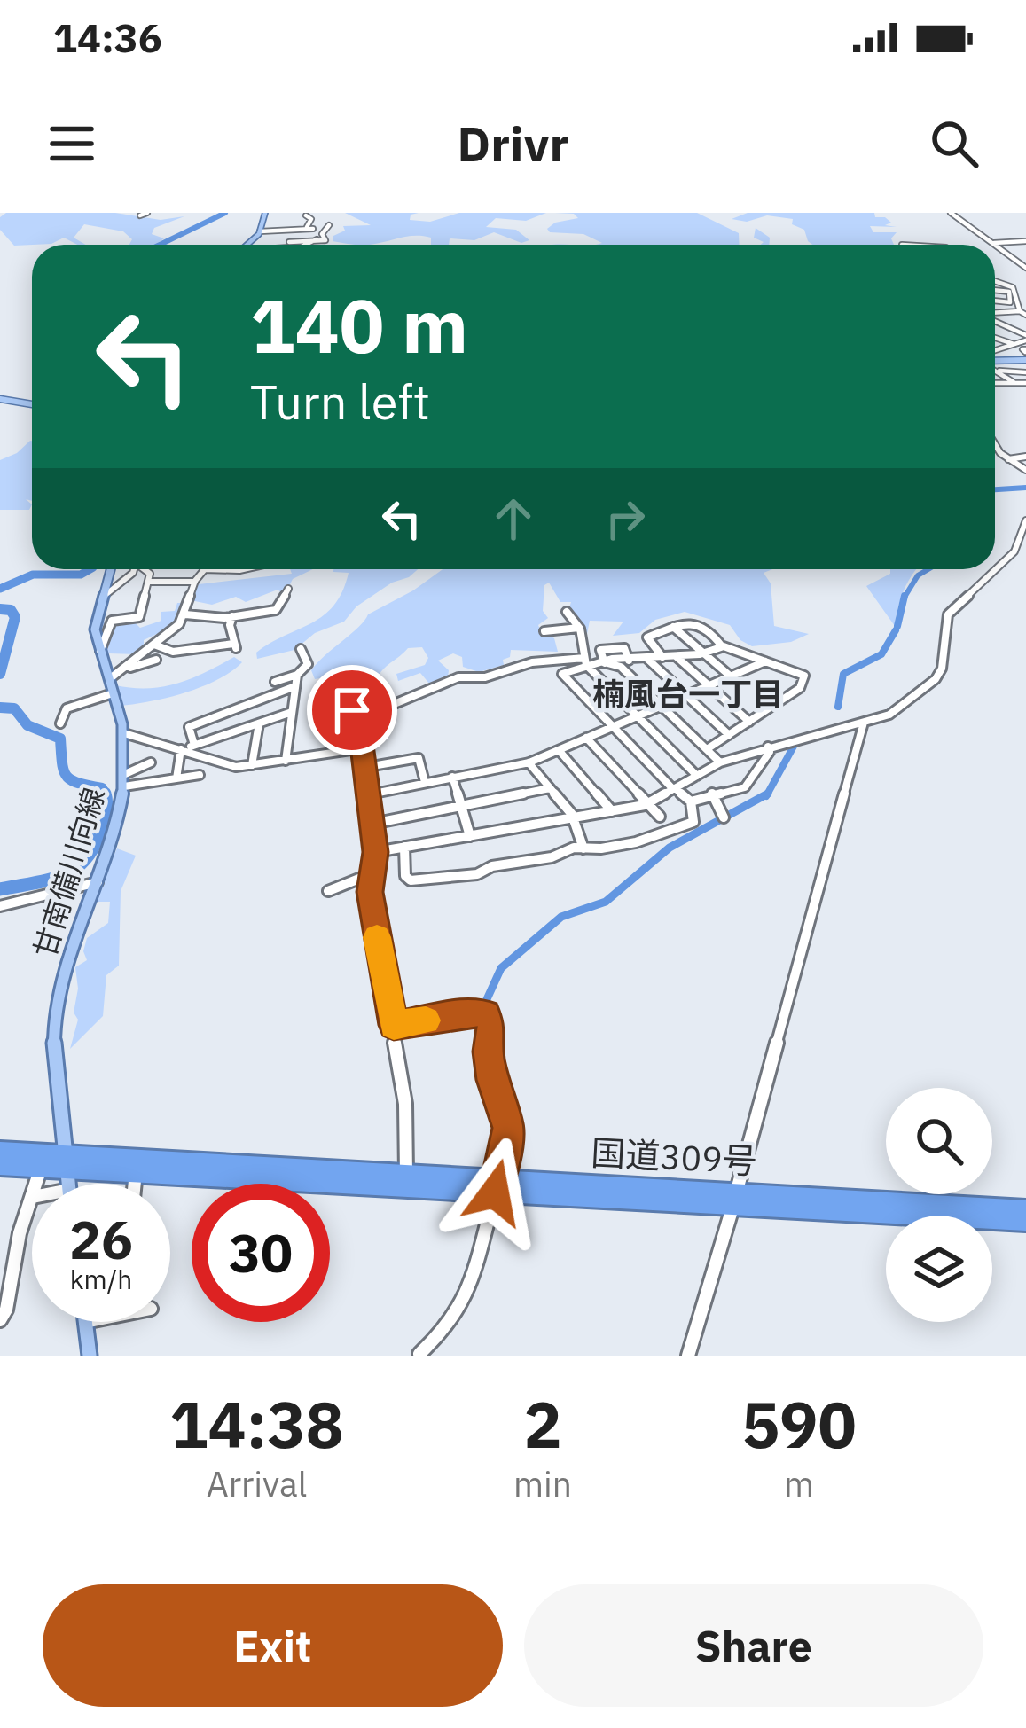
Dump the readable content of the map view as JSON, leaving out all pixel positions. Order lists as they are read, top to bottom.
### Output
{
  "streets": {
    "highway": ["国道309号"],
    "main road": ["甘南備川向線"]
  },
  "crossings": [
    ["甘南備川向線", "国道309号"]
  ],
  "districts": ["楠風台一丁目"],
  "page": {
    "status": "14:36",
    "header": "Drivr",
    "turn": ["140 m", "Turn left"],
    "speed": "26 km/h",
    "limit": "30",
    "eta": [
      "14:38",
      "Arrival",
      "2",
      "min",
      "590",
      "m"
    ],
    "buttons": ["Exit", "Share"]
  }
}
